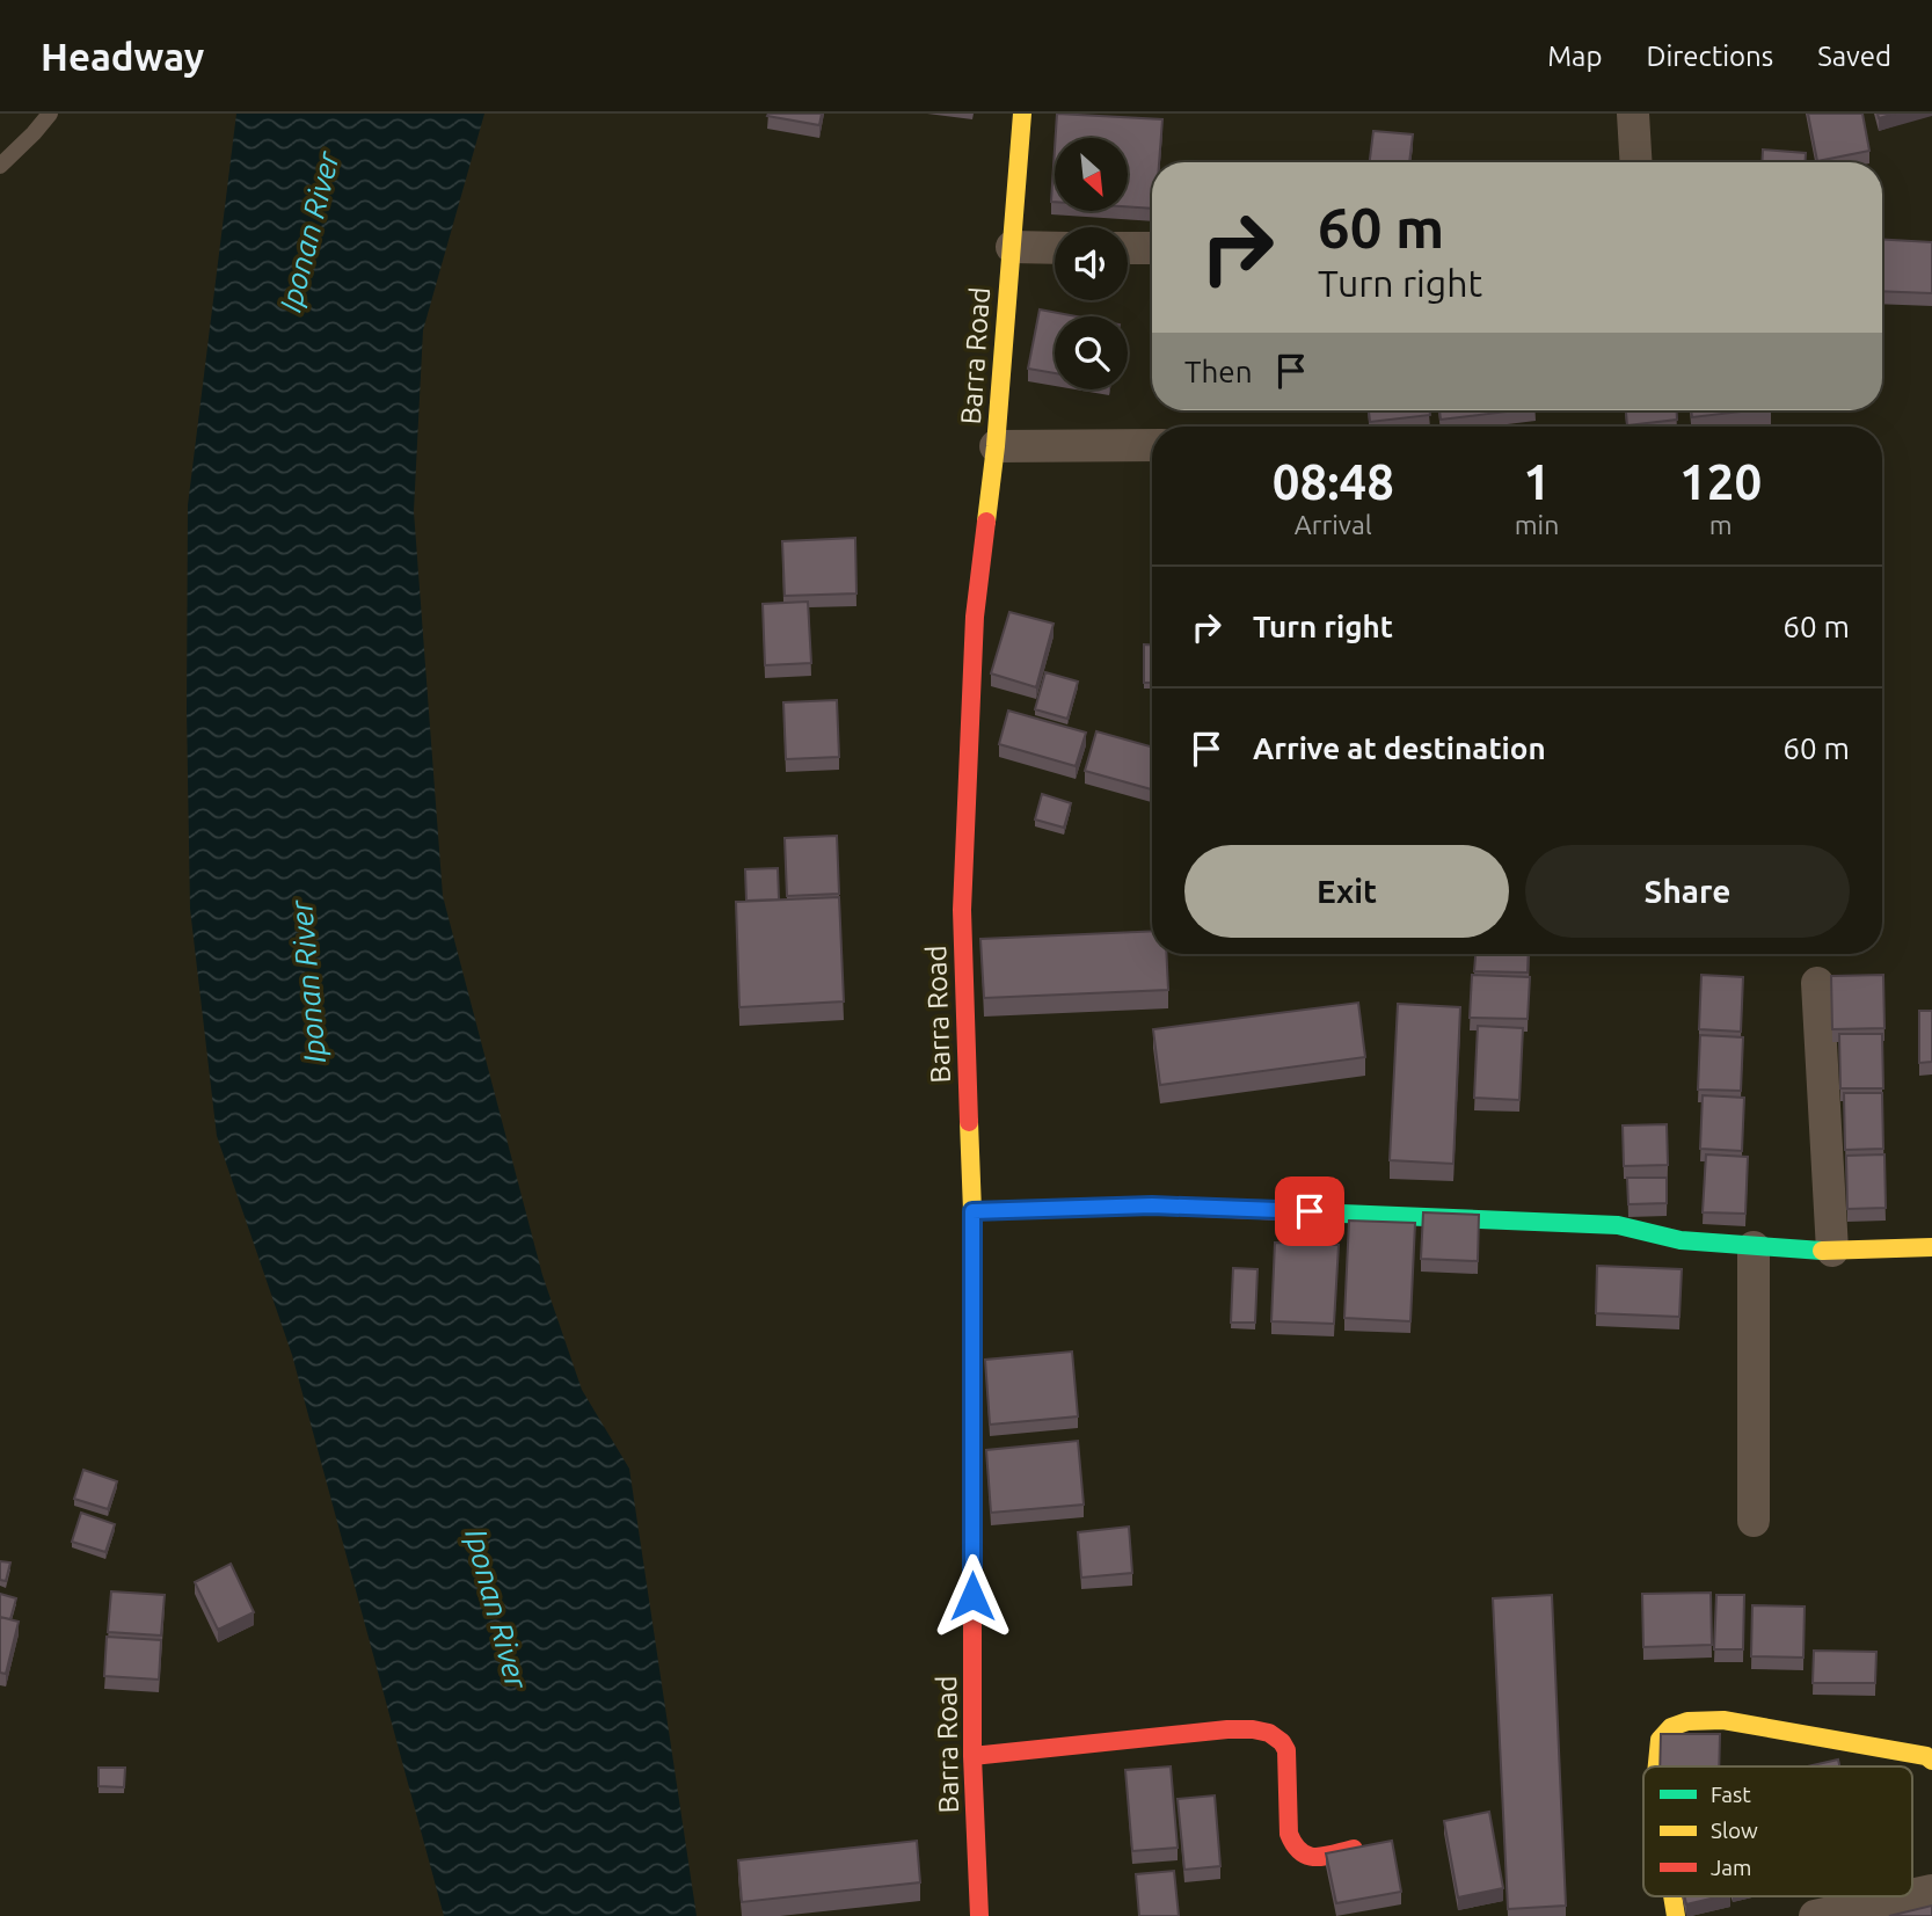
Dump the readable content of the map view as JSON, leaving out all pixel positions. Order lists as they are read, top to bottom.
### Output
{
  "streets": {
    "street": ["Barra Road"]
  },
  "water": ["Iponan River"],
  "legend": ["Fast", "Slow", "Jam"],
  "north": "bottom right",
  "page": {
    "header": "Headway",
    "nav": ["Map", "Directions", "Saved"],
    "turn": ["60 m", "Turn right"],
    "then": "Then",
    "eta": [
      "08:48",
      "Arrival",
      "1",
      "min",
      "120",
      "m"
    ],
    "list": [
      {
        "name": "Turn right",
        "value": "60 m"
      },
      {
        "name": "Arrive at destination",
        "value": "60 m"
      }
    ],
    "buttons": ["Exit", "Share"]
  }
}
